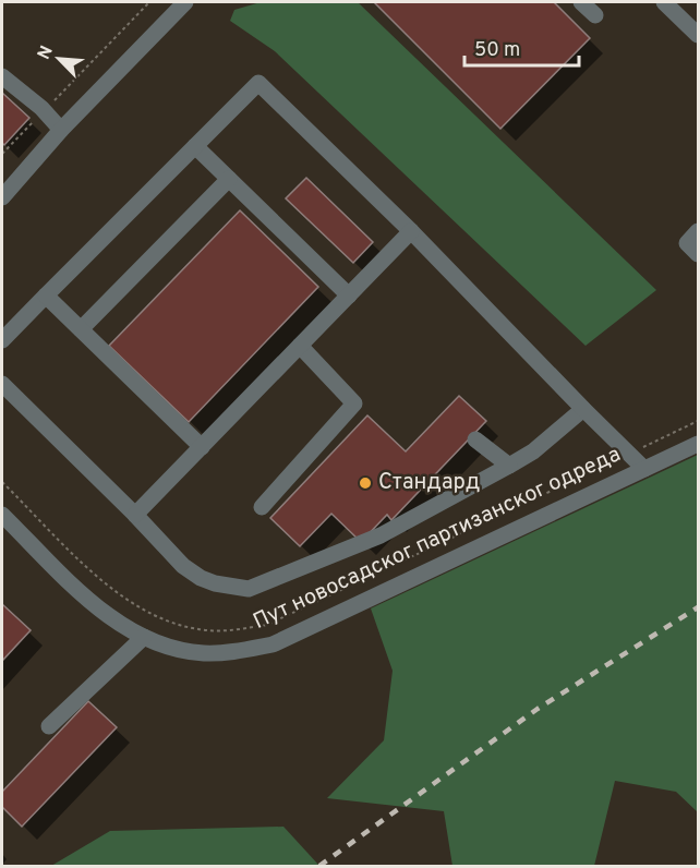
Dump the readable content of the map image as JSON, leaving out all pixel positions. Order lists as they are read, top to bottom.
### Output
{
  "streets": {
    "street": ["Пут новосадског партизанског одреда"]
  },
  "places": ["Стандард"],
  "scale_bar": "50 m",
  "north": "top left"
}
